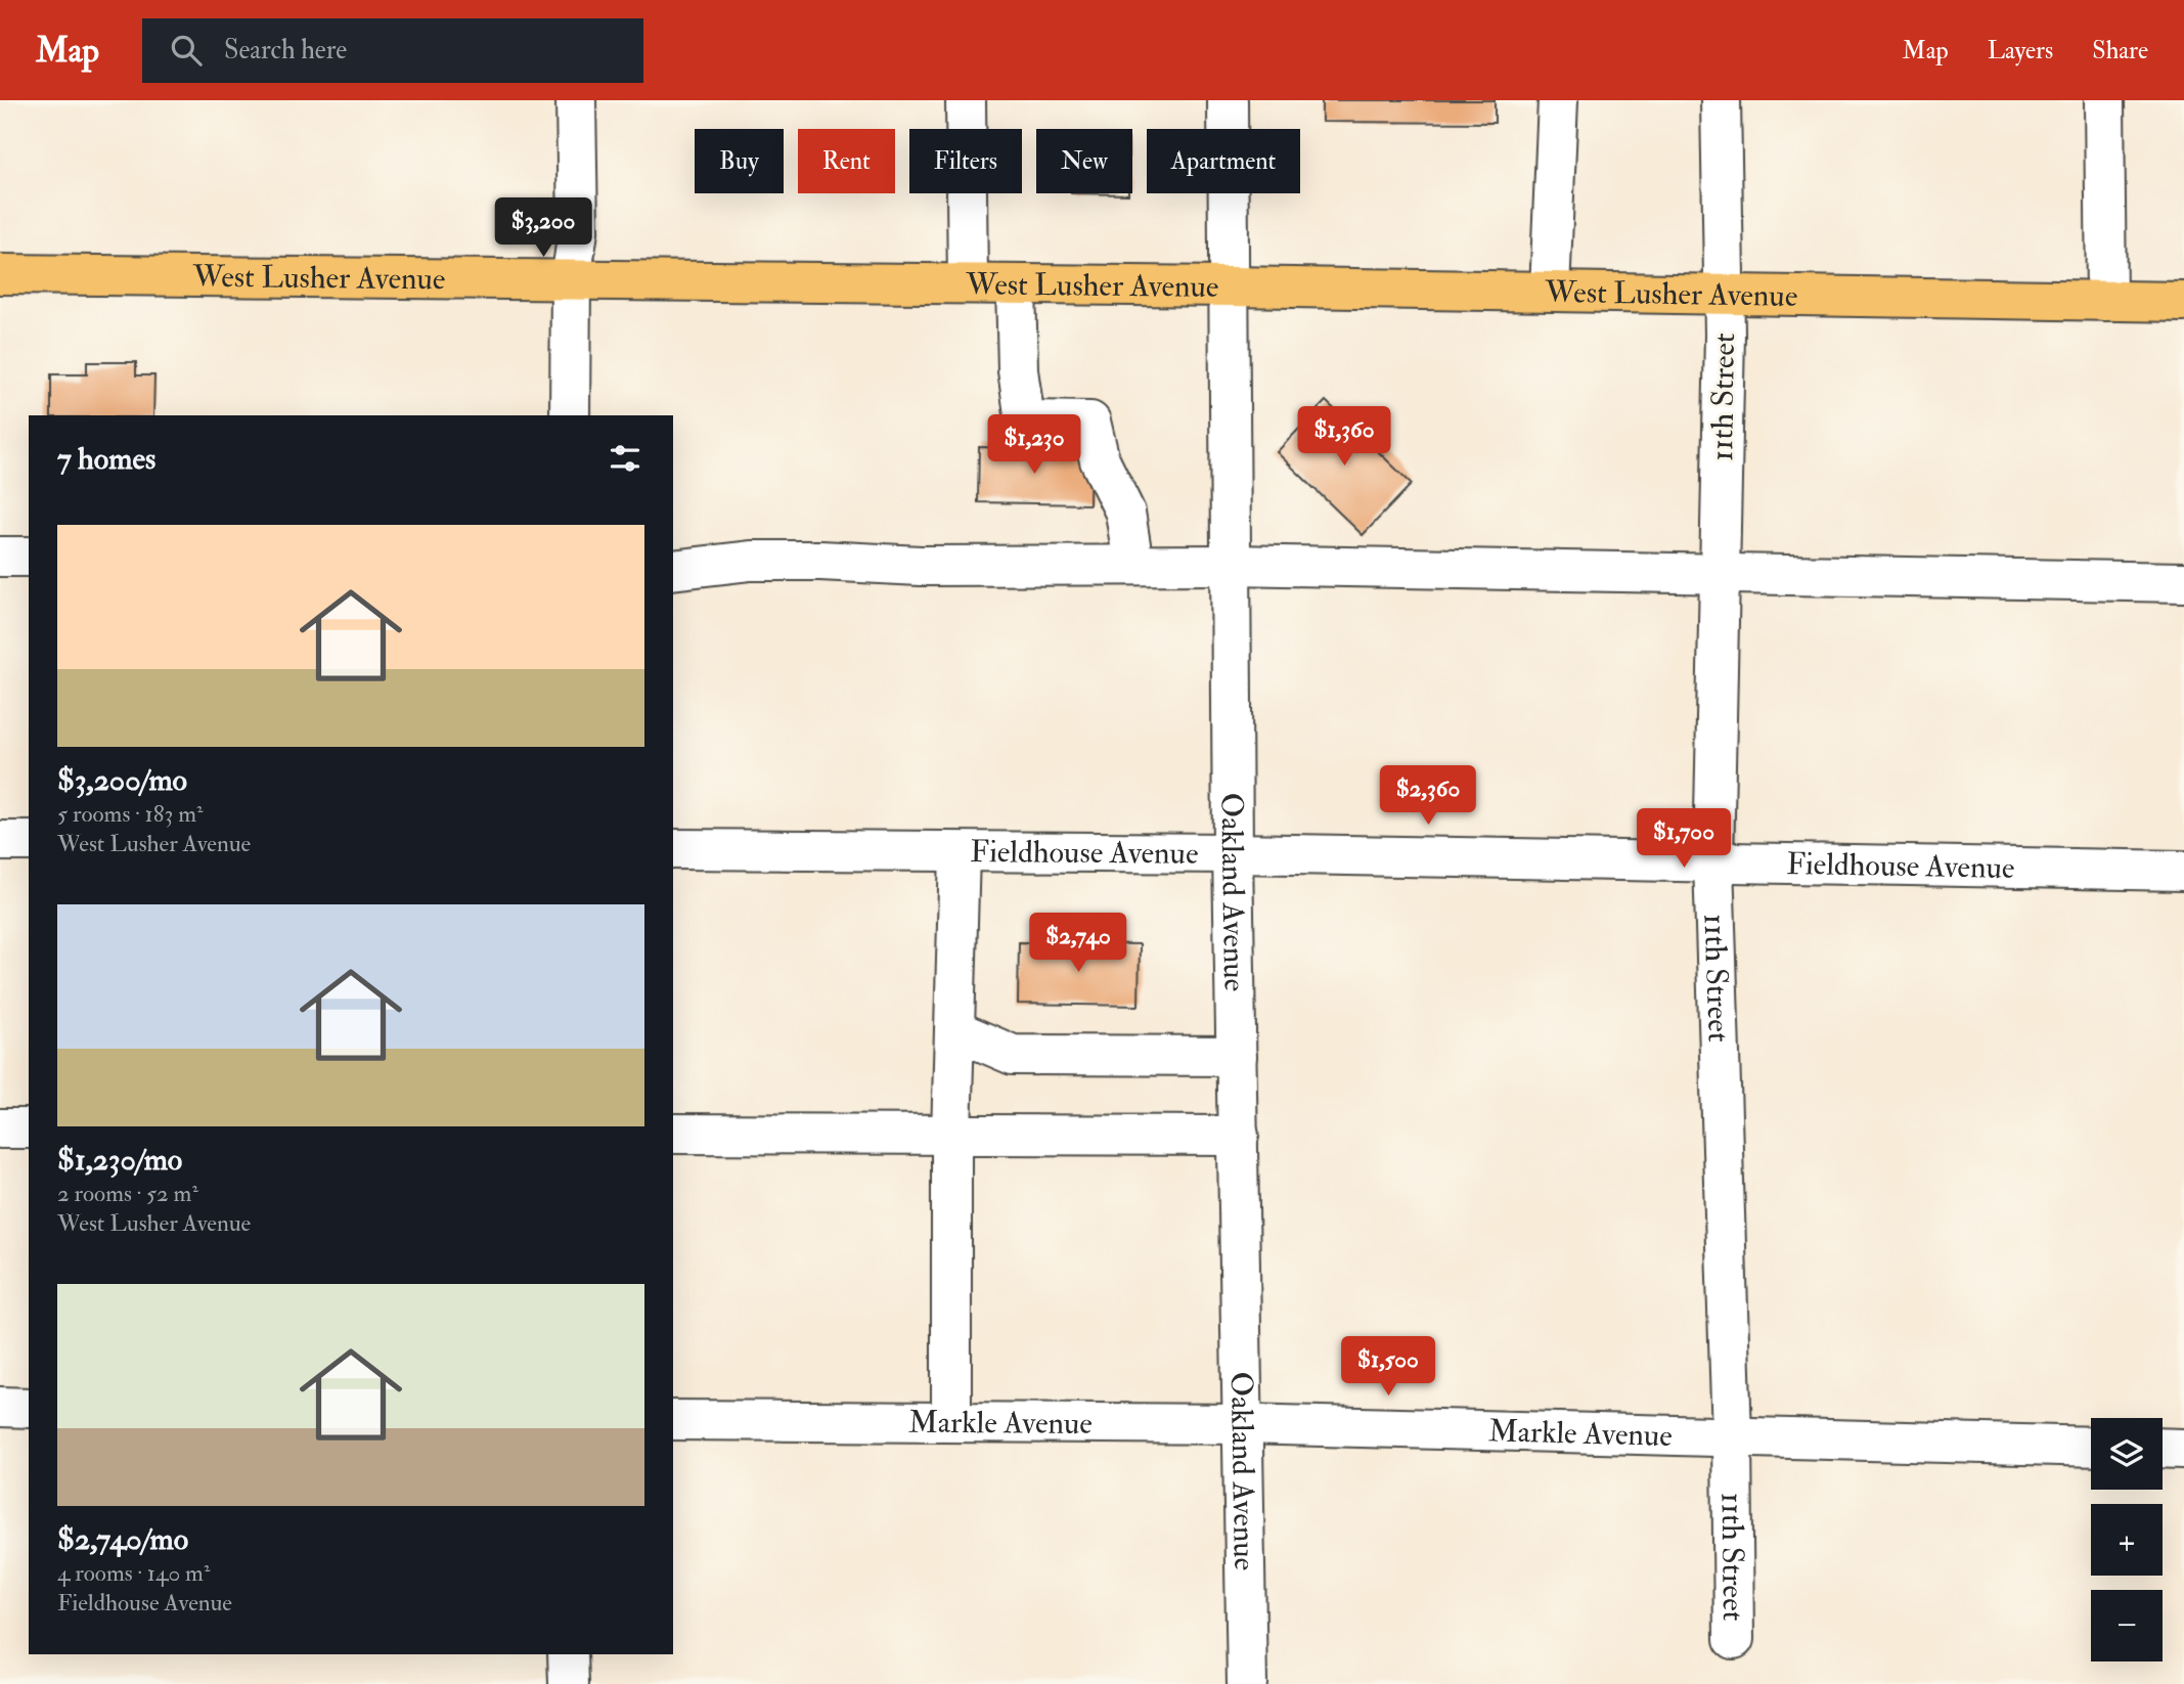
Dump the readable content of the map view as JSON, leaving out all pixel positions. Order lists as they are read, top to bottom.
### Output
{
  "streets": {
    "main road": ["West Lusher Avenue"],
    "street": [
      "11th Street",
      "Fieldhouse Avenue",
      "Oakland Avenue",
      "Markle Avenue"
    ]
  },
  "crossings": [
    ["West Lusher Avenue", "11th Street"],
    ["West Lusher Avenue", "Oakland Avenue"],
    ["11th Street", "Fieldhouse Avenue"],
    ["11th Street", "Markle Avenue"],
    ["Fieldhouse Avenue", "Oakland Avenue"],
    ["Oakland Avenue", "Markle Avenue"]
  ],
  "page": {
    "header": "Map",
    "search": "Search here",
    "nav": ["Map", "Layers", "Share"],
    "chip": [
      "Buy",
      "Rent",
      "Filters",
      "New",
      "Apartment"
    ],
    "price": [
      "$3,200",
      "$1,360",
      "$1,230",
      "$2,360",
      "$1,700",
      "$2,740",
      "$1,500"
    ],
    "heading": "7 homes",
    "list": [
      {
        "name": "$3,200/mo",
        "note": "5 rooms · 183 m² · West Lusher Avenue"
      },
      {
        "name": "$1,230/mo",
        "note": "2 rooms · 52 m² · West Lusher Avenue"
      },
      {
        "name": "$2,740/mo",
        "note": "4 rooms · 140 m² · Fieldhouse Avenue"
      }
    ],
    "map_buttons": ["+", "−"]
  }
}
